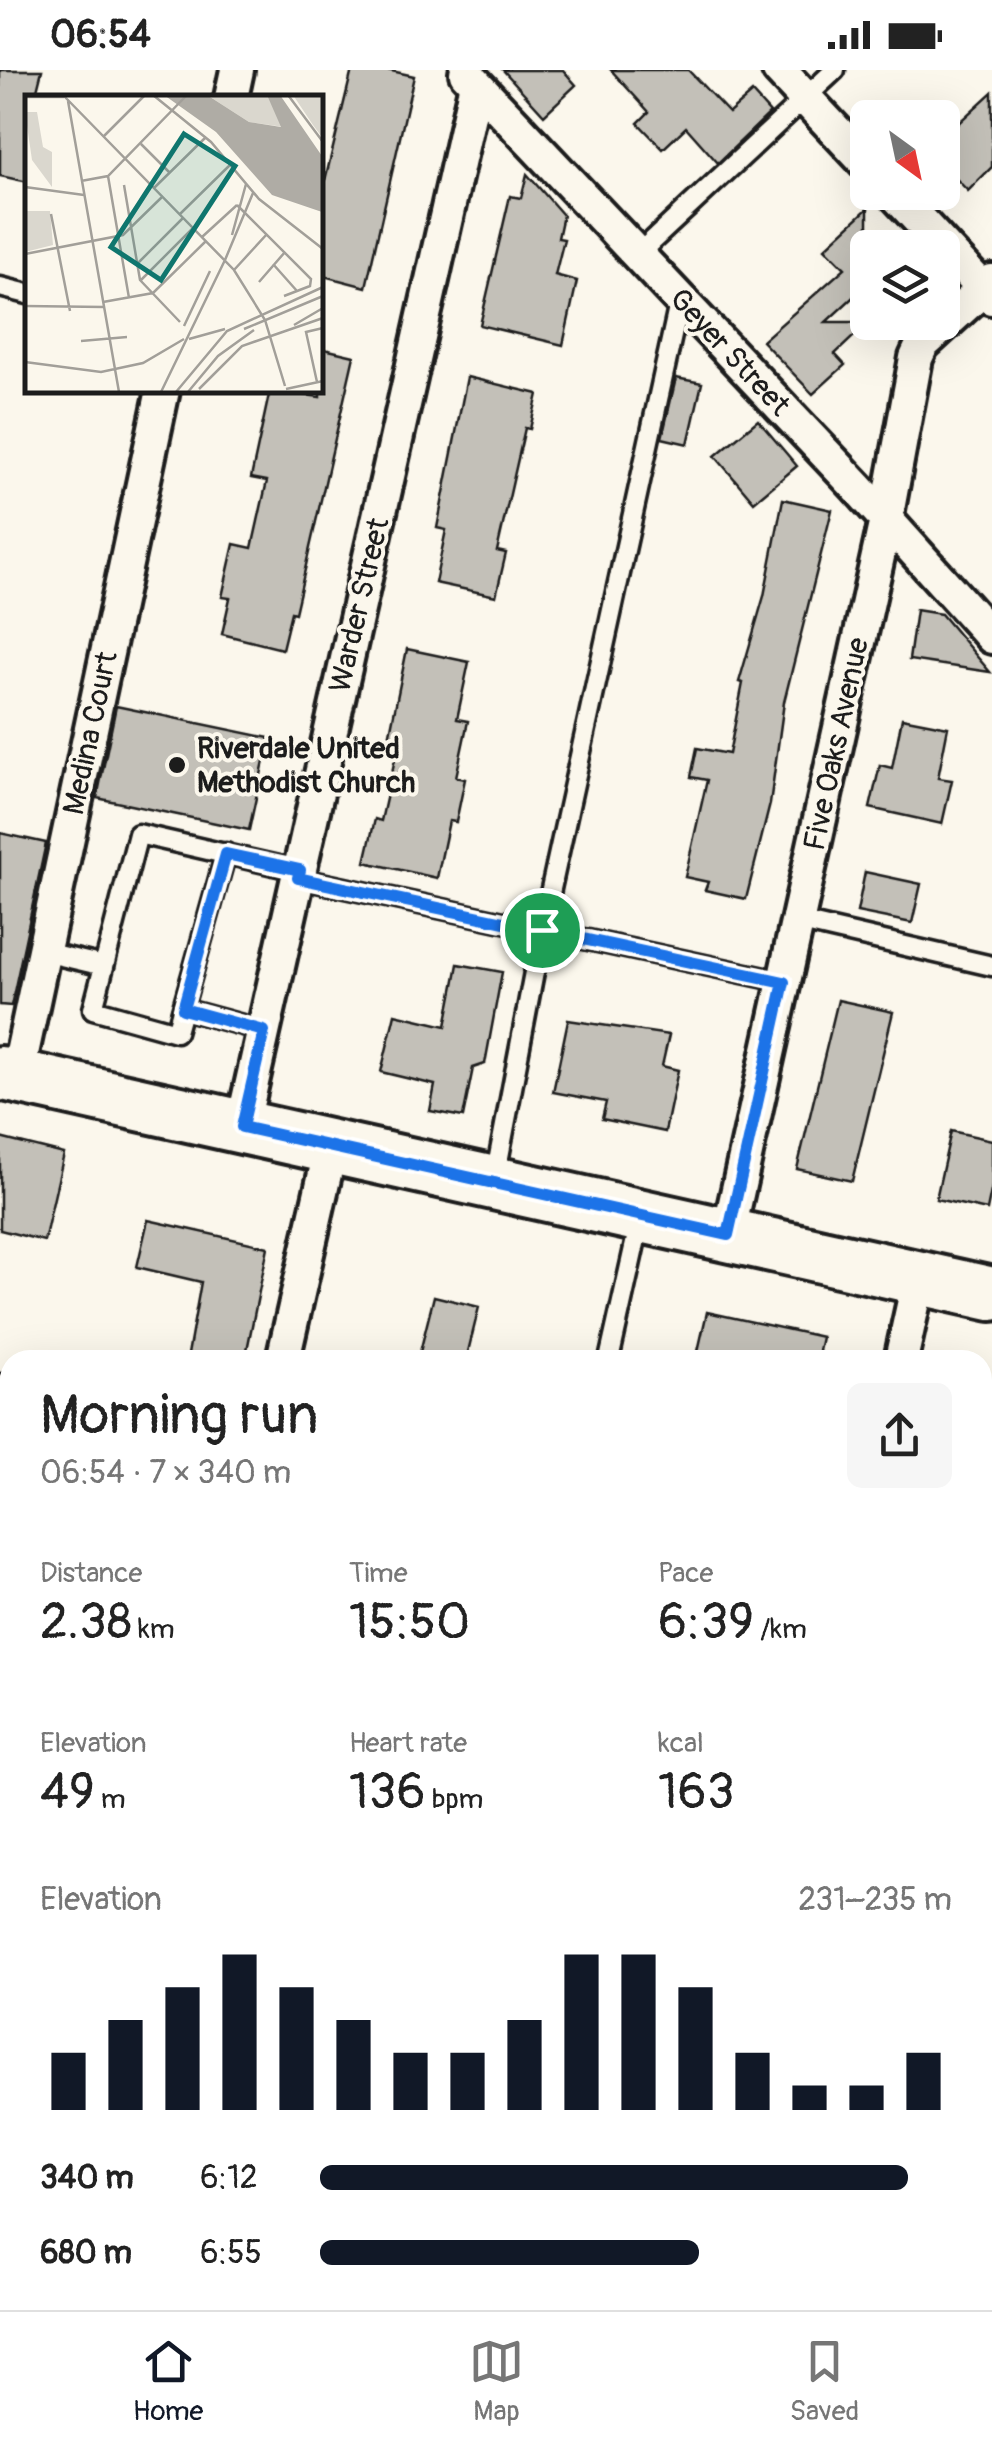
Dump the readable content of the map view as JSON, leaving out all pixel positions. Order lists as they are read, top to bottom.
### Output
{
  "streets": {
    "street": [
      "Geyer Street",
      "Warder Street",
      "Medina Court",
      "Five Oaks Avenue"
    ]
  },
  "crossings": [
    ["Geyer Street", "Warder Street"],
    ["Geyer Street", "Five Oaks Avenue"]
  ],
  "places": ["Riverdale United Methodist Church"],
  "north": "bottom right",
  "page": {
    "status": "06:54",
    "heading": ["Morning run", "06:54 · 7 × 340 m"],
    "stats": [
      ["Distance", "2.38 km"],
      ["Time", "15:50"],
      ["Pace", "6:39 /km"],
      ["Elevation", "49 m"],
      ["Heart rate", "136 bpm"],
      ["kcal", "163"]
    ],
    "chart": ["Elevation", "231–235 m"],
    "list": [
      {
        "name": "340 m",
        "note": "6:12"
      },
      {
        "name": "680 m",
        "note": "6:55"
      }
    ],
    "tabs": ["Home", "Map", "Saved"]
  }
}
